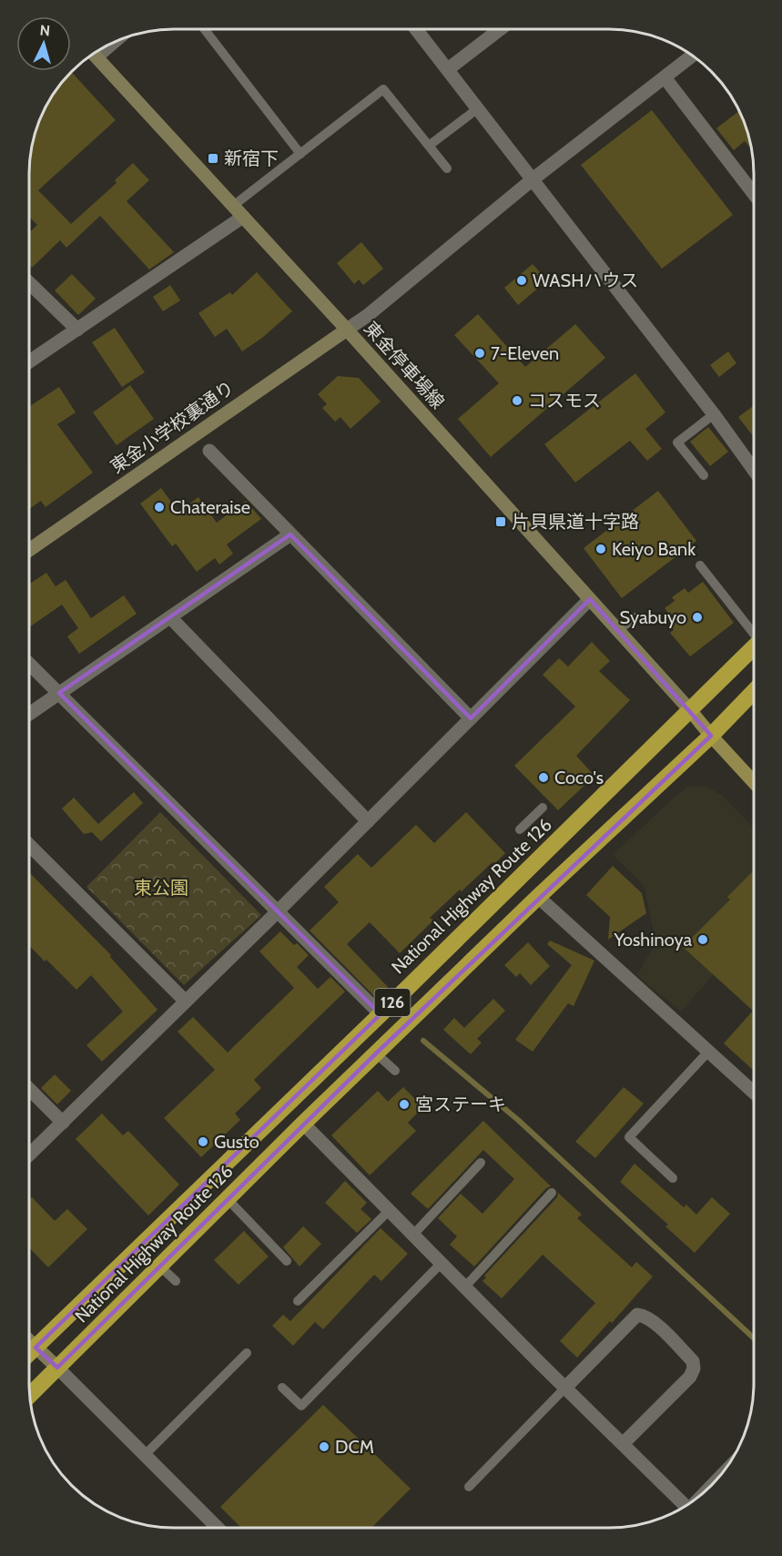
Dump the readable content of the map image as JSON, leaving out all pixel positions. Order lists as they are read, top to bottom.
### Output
{
  "streets": {
    "highway": ["National Highway Route 126", "126"],
    "main road": ["東金停車場線", "東金小学校裏通り"]
  },
  "crossings": [
    ["東金停車場線", "東金小学校裏通り"],
    ["東金停車場線", "National Highway Route 126"]
  ],
  "parks": ["東公園"],
  "places": {
    "transit": ["新宿下", "片貝県道十字路"],
    "other": [
      "WASHハウス",
      "7-Eleven",
      "コスモス",
      "Chateraise",
      "Keiyo Bank",
      "Syabuyo",
      "Coco's",
      "Yoshinoya",
      "宮ステーキ",
      "Gusto",
      "DCM"
    ]
  },
  "north": "top"
}
